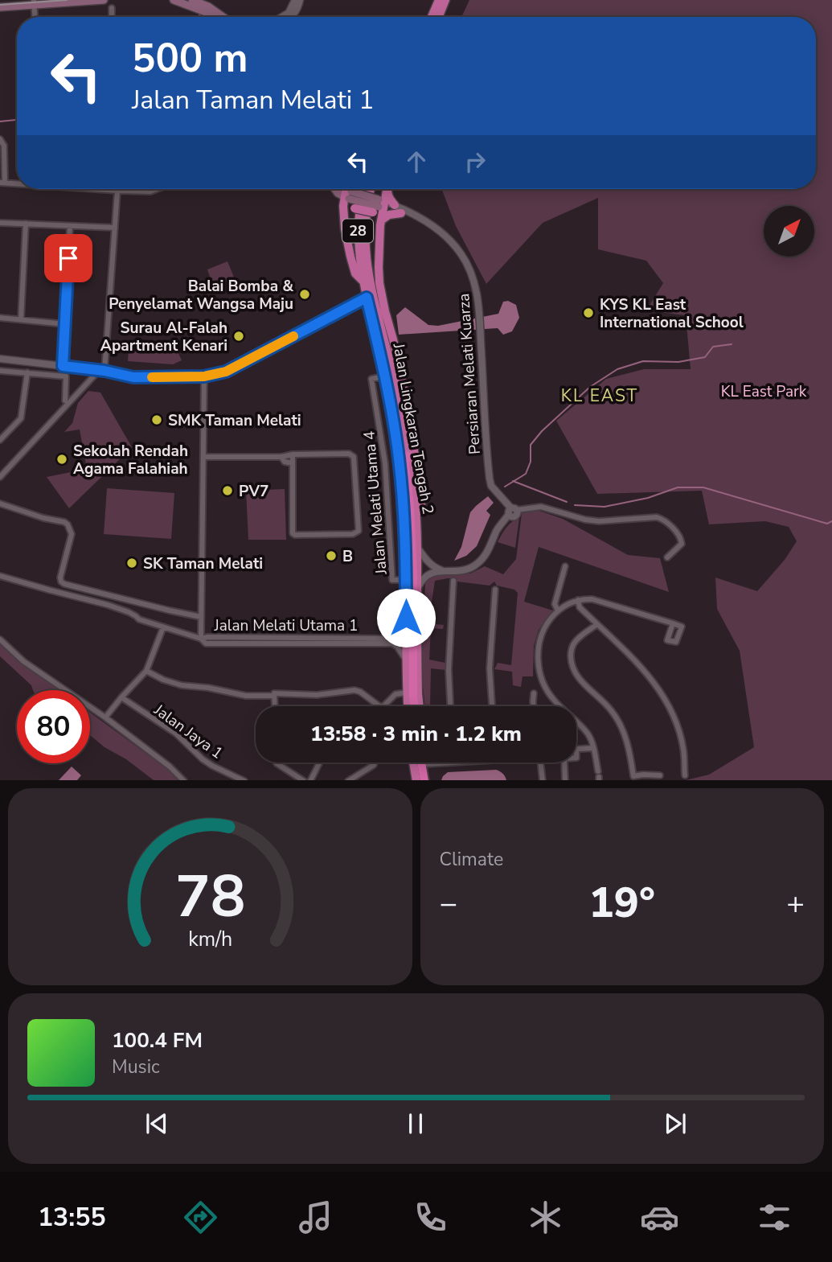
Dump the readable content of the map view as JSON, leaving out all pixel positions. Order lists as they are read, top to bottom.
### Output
{
  "streets": {
    "highway": ["28", "Jalan Lingkaran Tengah 2"],
    "street": [
      "Persiaran Melati Kuarza",
      "Jalan Melati Utama 4",
      "Jalan Melati Utama 1",
      "Jalan Jaya 1"
    ]
  },
  "crossings": [
    ["Jalan Lingkaran Tengah 2", "Jalan Melati Utama 4"],
    ["Jalan Lingkaran Tengah 2", "Jalan Melati Utama 1"]
  ],
  "districts": ["KL EAST"],
  "parks": ["KL East Park"],
  "places": [
    "Balai Bomba & Penyelamat Wangsa Maju",
    "KYS KL East International School",
    "Surau Al-Falah Apartment Kenari",
    "SMK Taman Melati",
    "Sekolah Rendah Agama Falahiah",
    "PV7",
    "B",
    "SK Taman Melati"
  ],
  "north": "top right",
  "page": {
    "turn": ["500 m", "Jalan Taman Melati 1"],
    "limit": "80",
    "trip": "13:58 · 3 min · 1.2 km",
    "tile": "Climate",
    "heat": ["−", "19°", "+"],
    "song": ["100.4 FM", "Music"],
    "tabs": "13:55",
    "gauge": ["78", "km/h"]
  }
}
